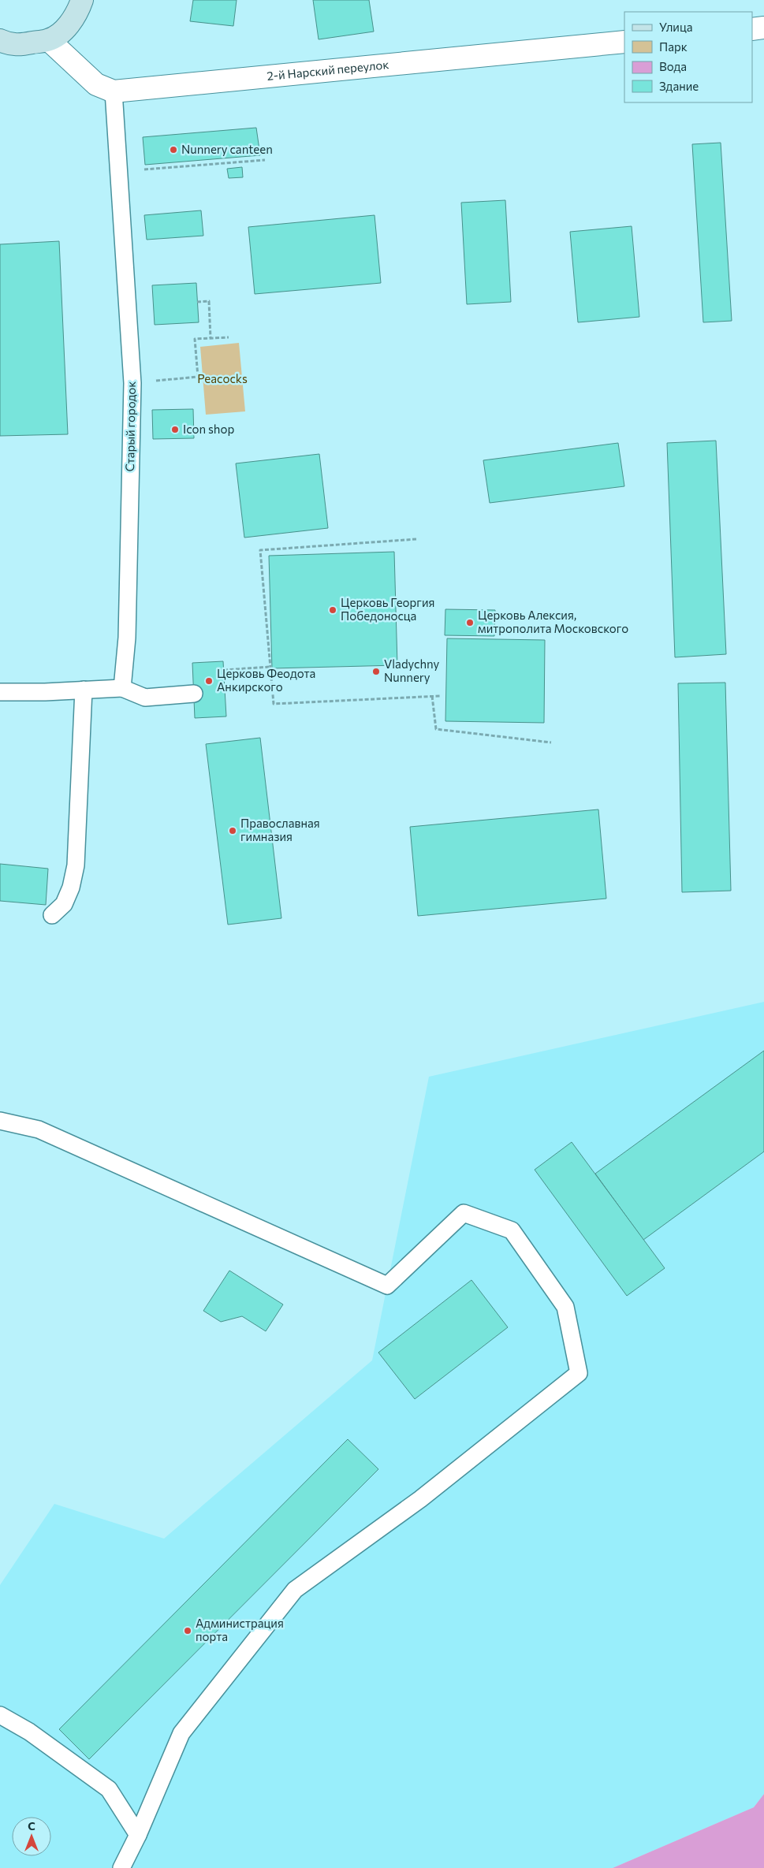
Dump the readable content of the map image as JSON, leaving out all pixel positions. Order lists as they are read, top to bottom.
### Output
{
  "streets": {
    "street": ["2-й Нарский переулок"],
    "lane": ["Старый городок"]
  },
  "crossings": [
    ["2-й Нарский переулок", "Старый городок"]
  ],
  "parks": ["Peacocks"],
  "places": [
    "Nunnery canteen",
    "Icon shop",
    "Церковь Георгия Победоносца",
    "Церковь Алексия, митрополита Московского",
    "Vladychny Nunnery",
    "Церковь Феодота Анкирского",
    "Православная гимназия",
    "Администрация порта"
  ],
  "legend": [
    "Улица",
    "Парк",
    "Вода",
    "Здание"
  ],
  "north": "top"
}
